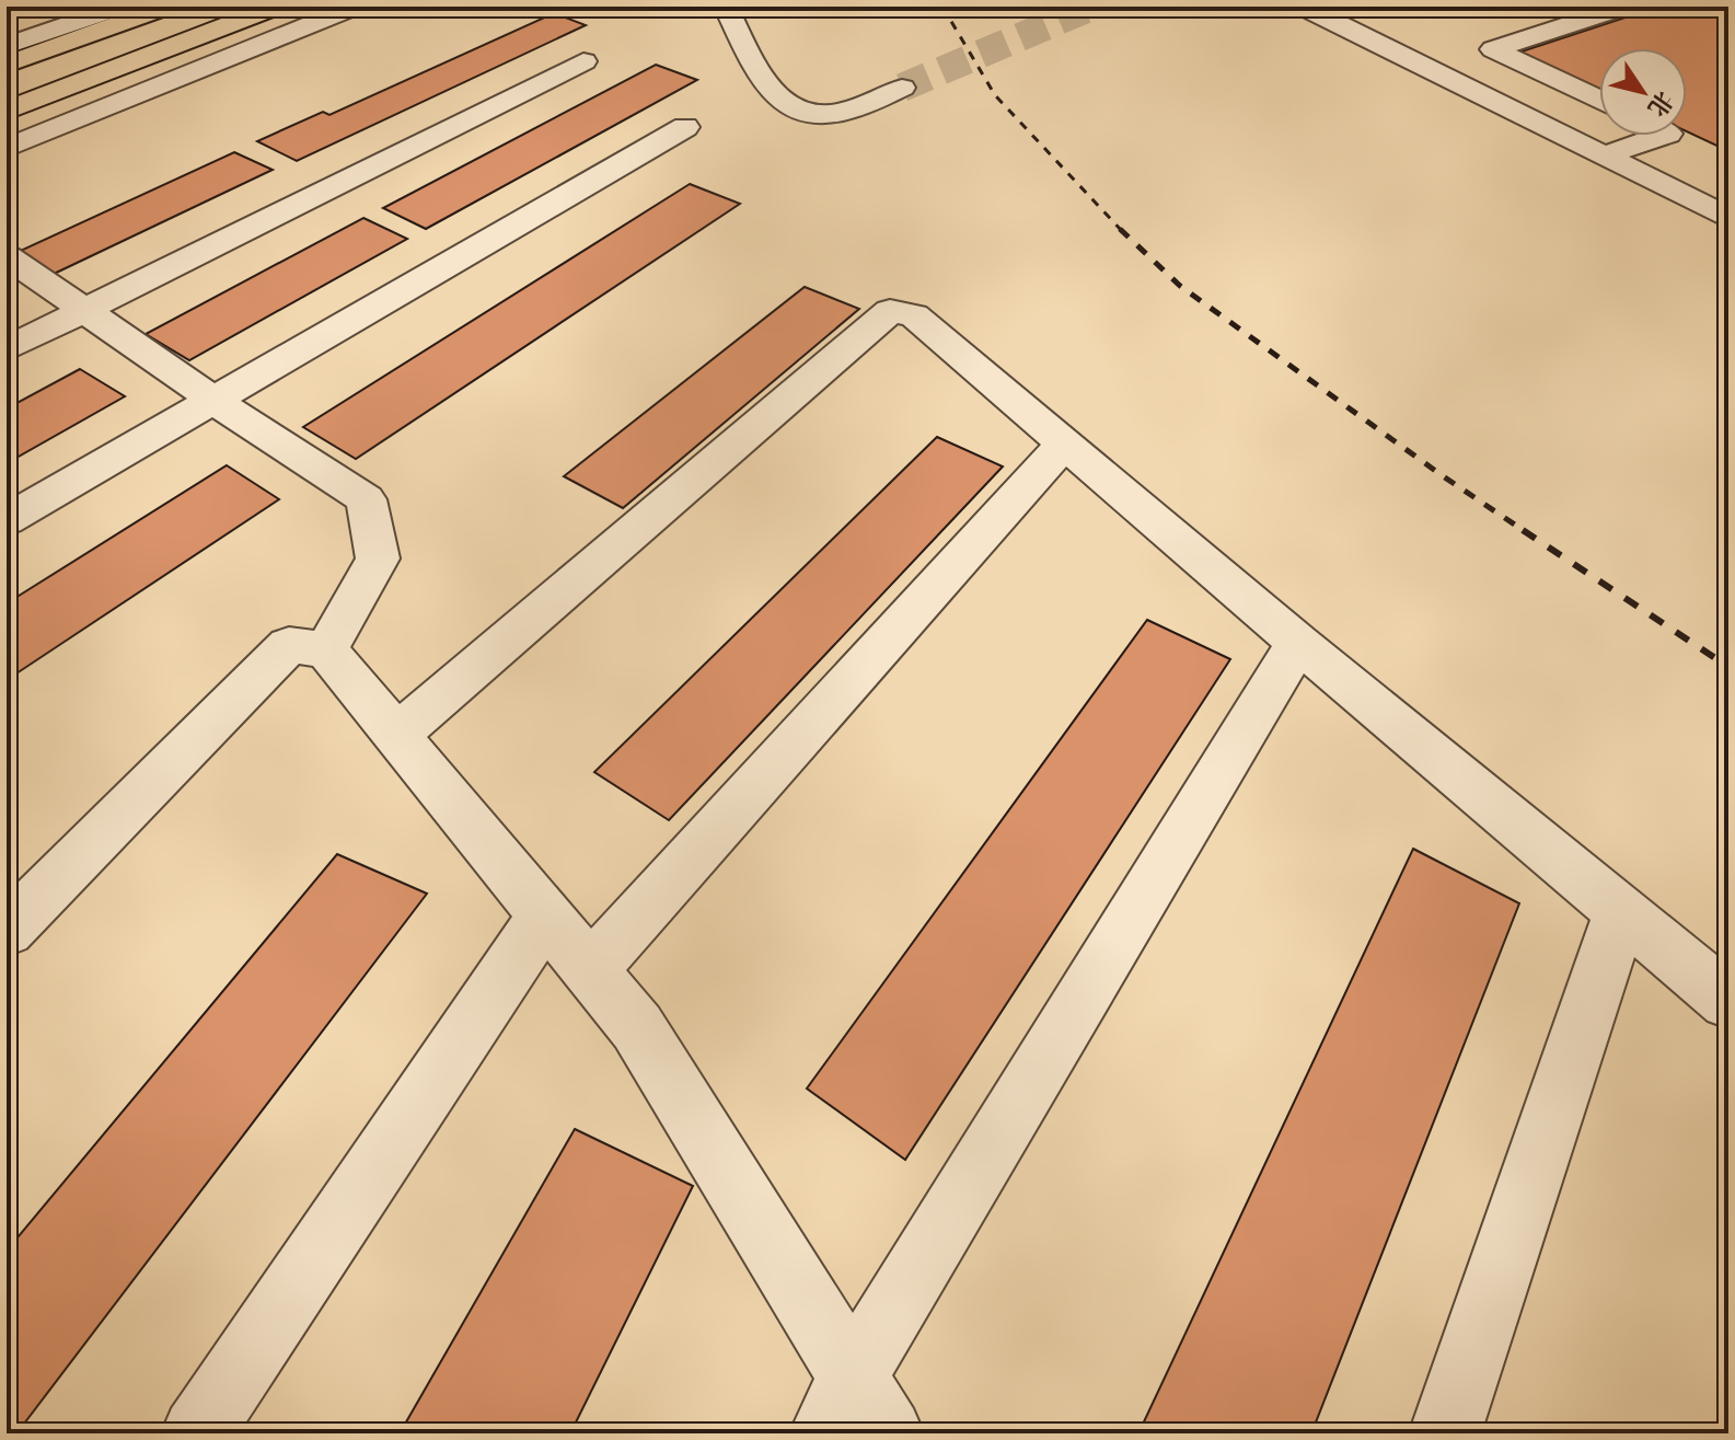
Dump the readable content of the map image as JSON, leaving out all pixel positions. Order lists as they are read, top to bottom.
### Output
{
  "north": "bottom right"
}
